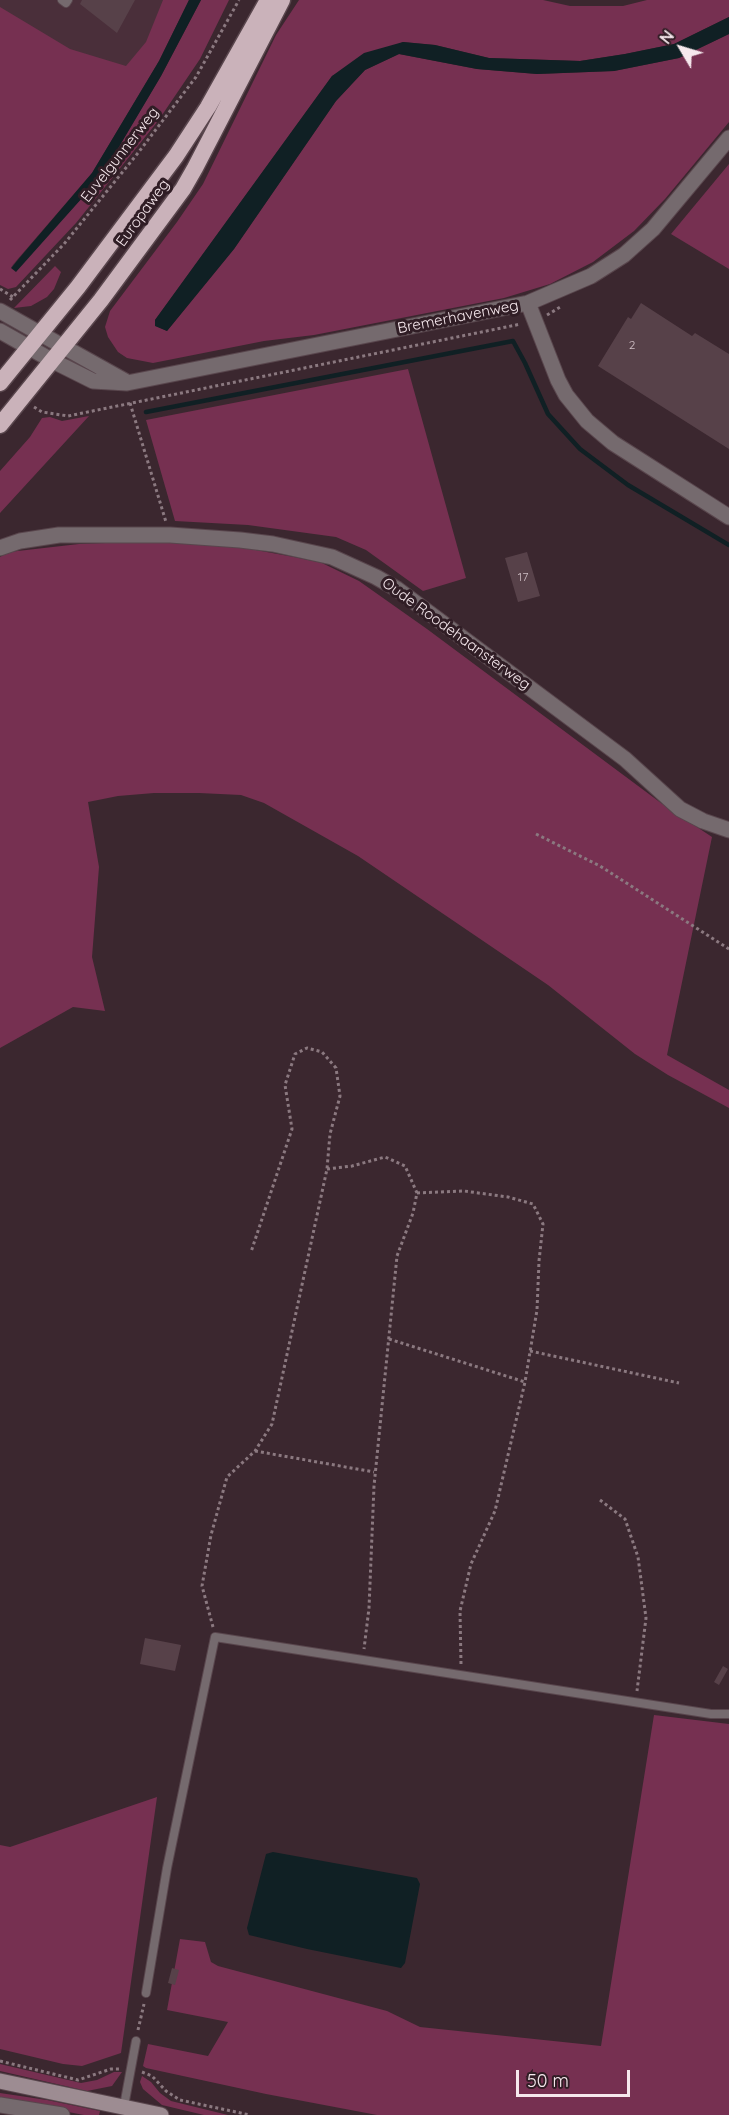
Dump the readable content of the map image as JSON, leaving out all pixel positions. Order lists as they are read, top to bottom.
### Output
{
  "streets": {
    "highway": ["Europaweg"],
    "street": ["Bremerhavenweg", "Oude Roodehaansterweg"],
    "path": ["Euvelgunnerweg"]
  },
  "crossings": [
    ["Europaweg", "Bremerhavenweg"]
  ],
  "house_numbers": ["2", "17"],
  "scale_bar": "50 m",
  "north": "top left"
}
